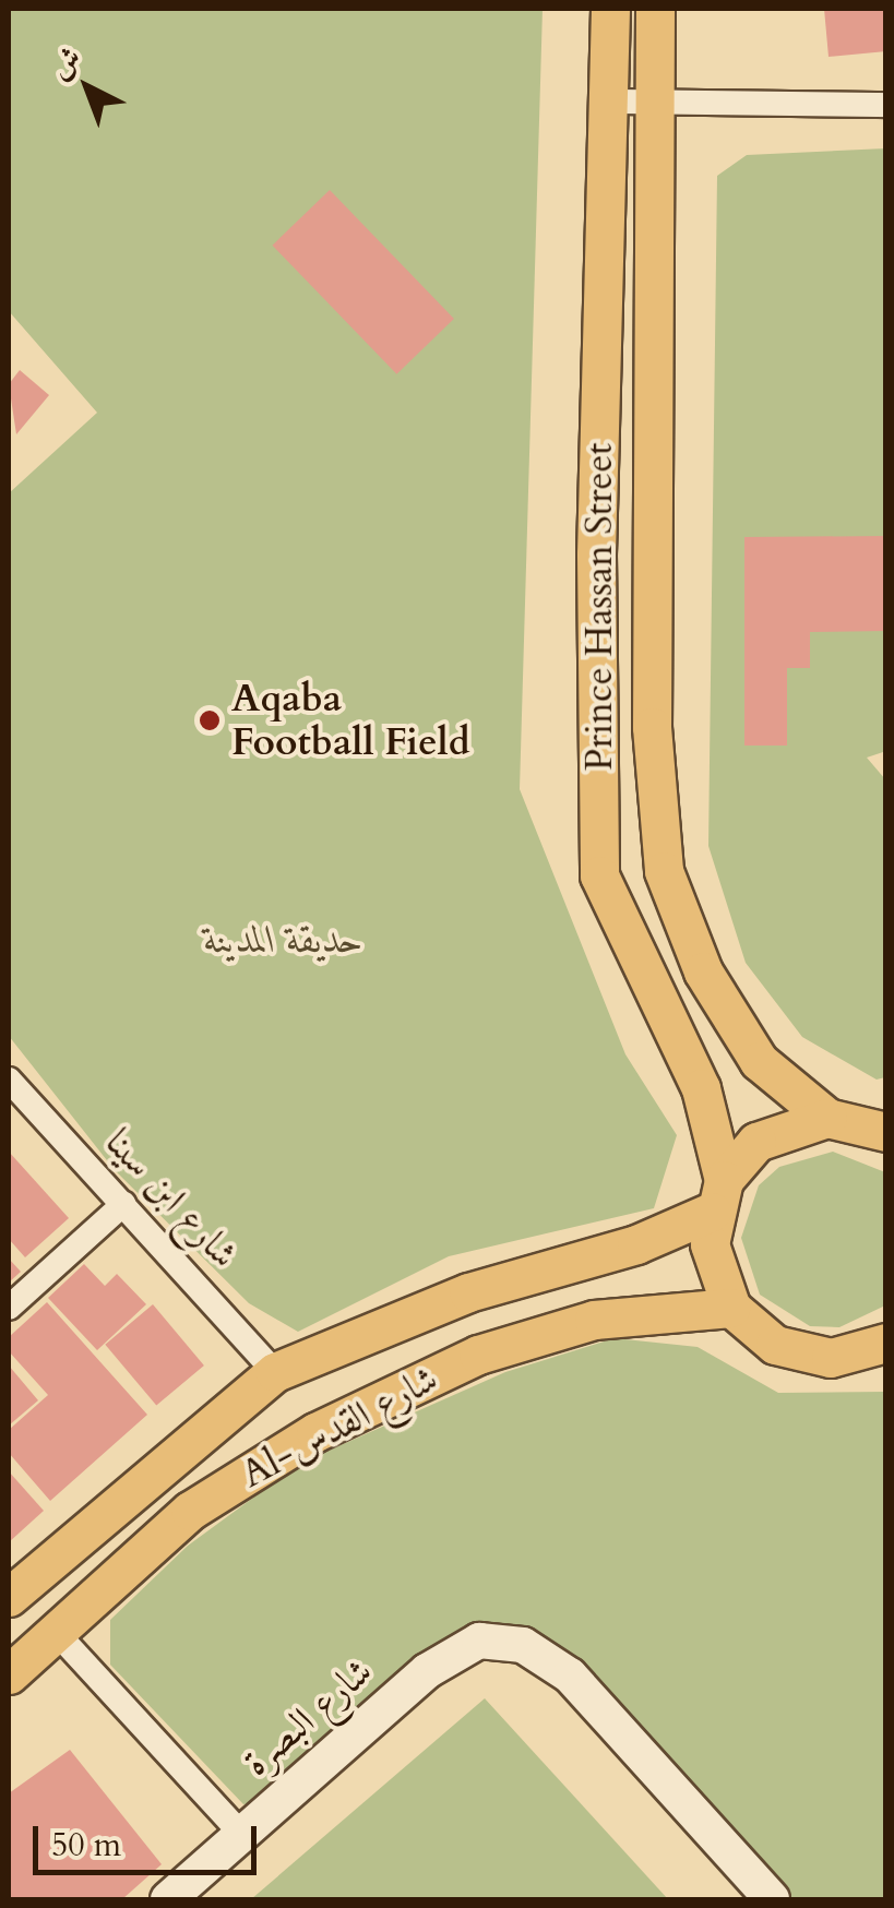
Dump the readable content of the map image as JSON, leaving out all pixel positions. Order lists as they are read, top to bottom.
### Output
{
  "streets": {
    "main road": ["Prince Hassan Street", "Al-شارع القدس", "شارع البصرة"],
    "street": ["شارع ابن سينا"]
  },
  "crossings": [
    ["Prince Hassan Street", "Al-شارع القدس"],
    ["شارع ابن سينا", "Al-شارع القدس"]
  ],
  "parks": ["حديقة المدينة"],
  "places": ["Aqaba Football Field"],
  "scale_bar": "50 m",
  "north": "top left"
}
